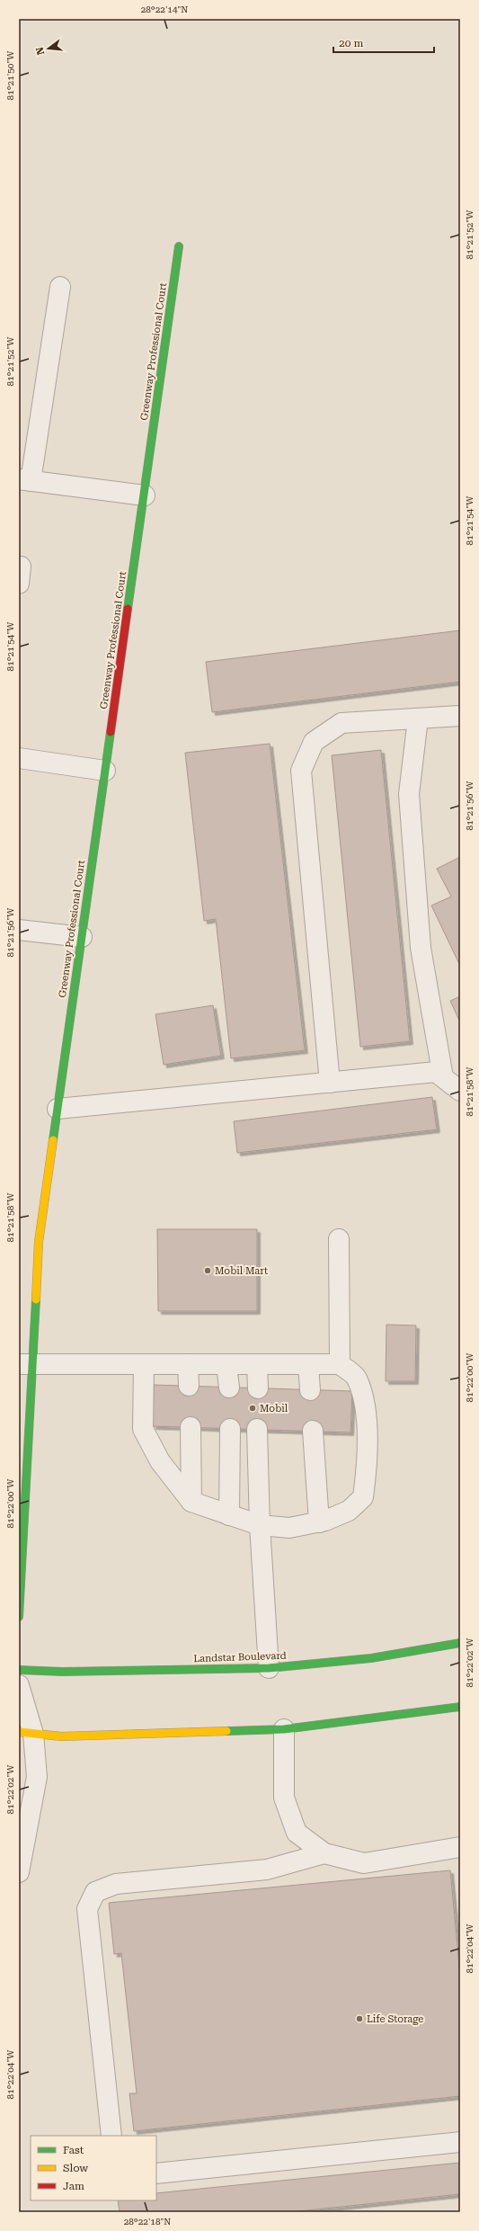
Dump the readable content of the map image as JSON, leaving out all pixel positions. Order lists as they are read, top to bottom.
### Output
{
  "streets": {
    "street": ["Greenway Professional Court", "Landstar Boulevard"]
  },
  "places": ["Mobil Mart", "Mobil", "Life Storage"],
  "legend": ["Fast", "Slow", "Jam"],
  "scale_bar": "20 m",
  "north": "left",
  "coordinates": [
    "28°22'14\"N",
    "81°21'50\"W",
    "81°21'52\"W",
    "81°21'54\"W",
    "81°21'56\"W",
    "81°21'58\"W",
    "81°22'00\"W",
    "81°22'02\"W",
    "81°22'04\"W",
    "28°22'18\"N"
  ]
}
